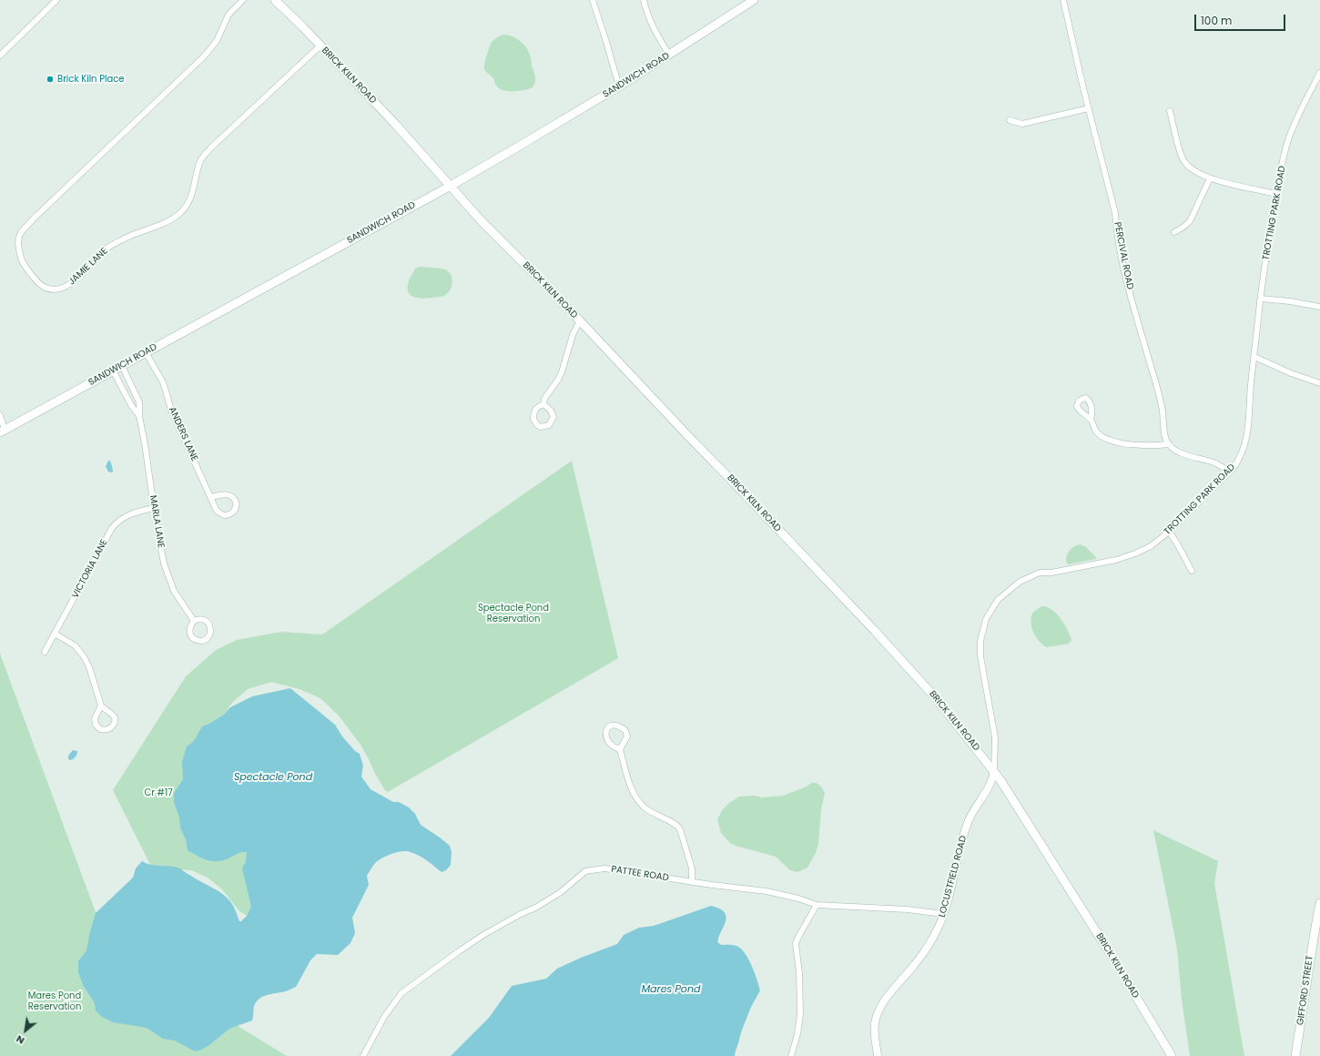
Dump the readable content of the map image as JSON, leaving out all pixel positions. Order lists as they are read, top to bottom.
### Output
{
  "streets": {
    "main road": ["BRICK KILN ROAD", "SANDWICH ROAD", "GIFFORD STREET"],
    "street": [
      "TROTTING PARK ROAD",
      "PERCIVAL ROAD",
      "JAMIE LANE",
      "ANDERS LANE",
      "MARLA LANE",
      "VICTORIA LANE",
      "PATTEE ROAD",
      "LOCUSTFIELD ROAD"
    ]
  },
  "crossings": [
    ["BRICK KILN ROAD", "SANDWICH ROAD"],
    ["BRICK KILN ROAD", "TROTTING PARK ROAD"],
    ["BRICK KILN ROAD", "JAMIE LANE"],
    ["BRICK KILN ROAD", "LOCUSTFIELD ROAD"],
    ["SANDWICH ROAD", "ANDERS LANE"],
    ["SANDWICH ROAD", "MARLA LANE"],
    ["TROTTING PARK ROAD", "LOCUSTFIELD ROAD"],
    ["MARLA LANE", "VICTORIA LANE"],
    ["PATTEE ROAD", "LOCUSTFIELD ROAD"]
  ],
  "water": ["Spectacle Pond", "Mares Pond"],
  "parks": ["Spectacle Pond Reservation", "Cr #17", "Mares Pond Reservation"],
  "places": ["Brick Kiln Place"],
  "scale_bar": "100 m",
  "north": "bottom left"
}
